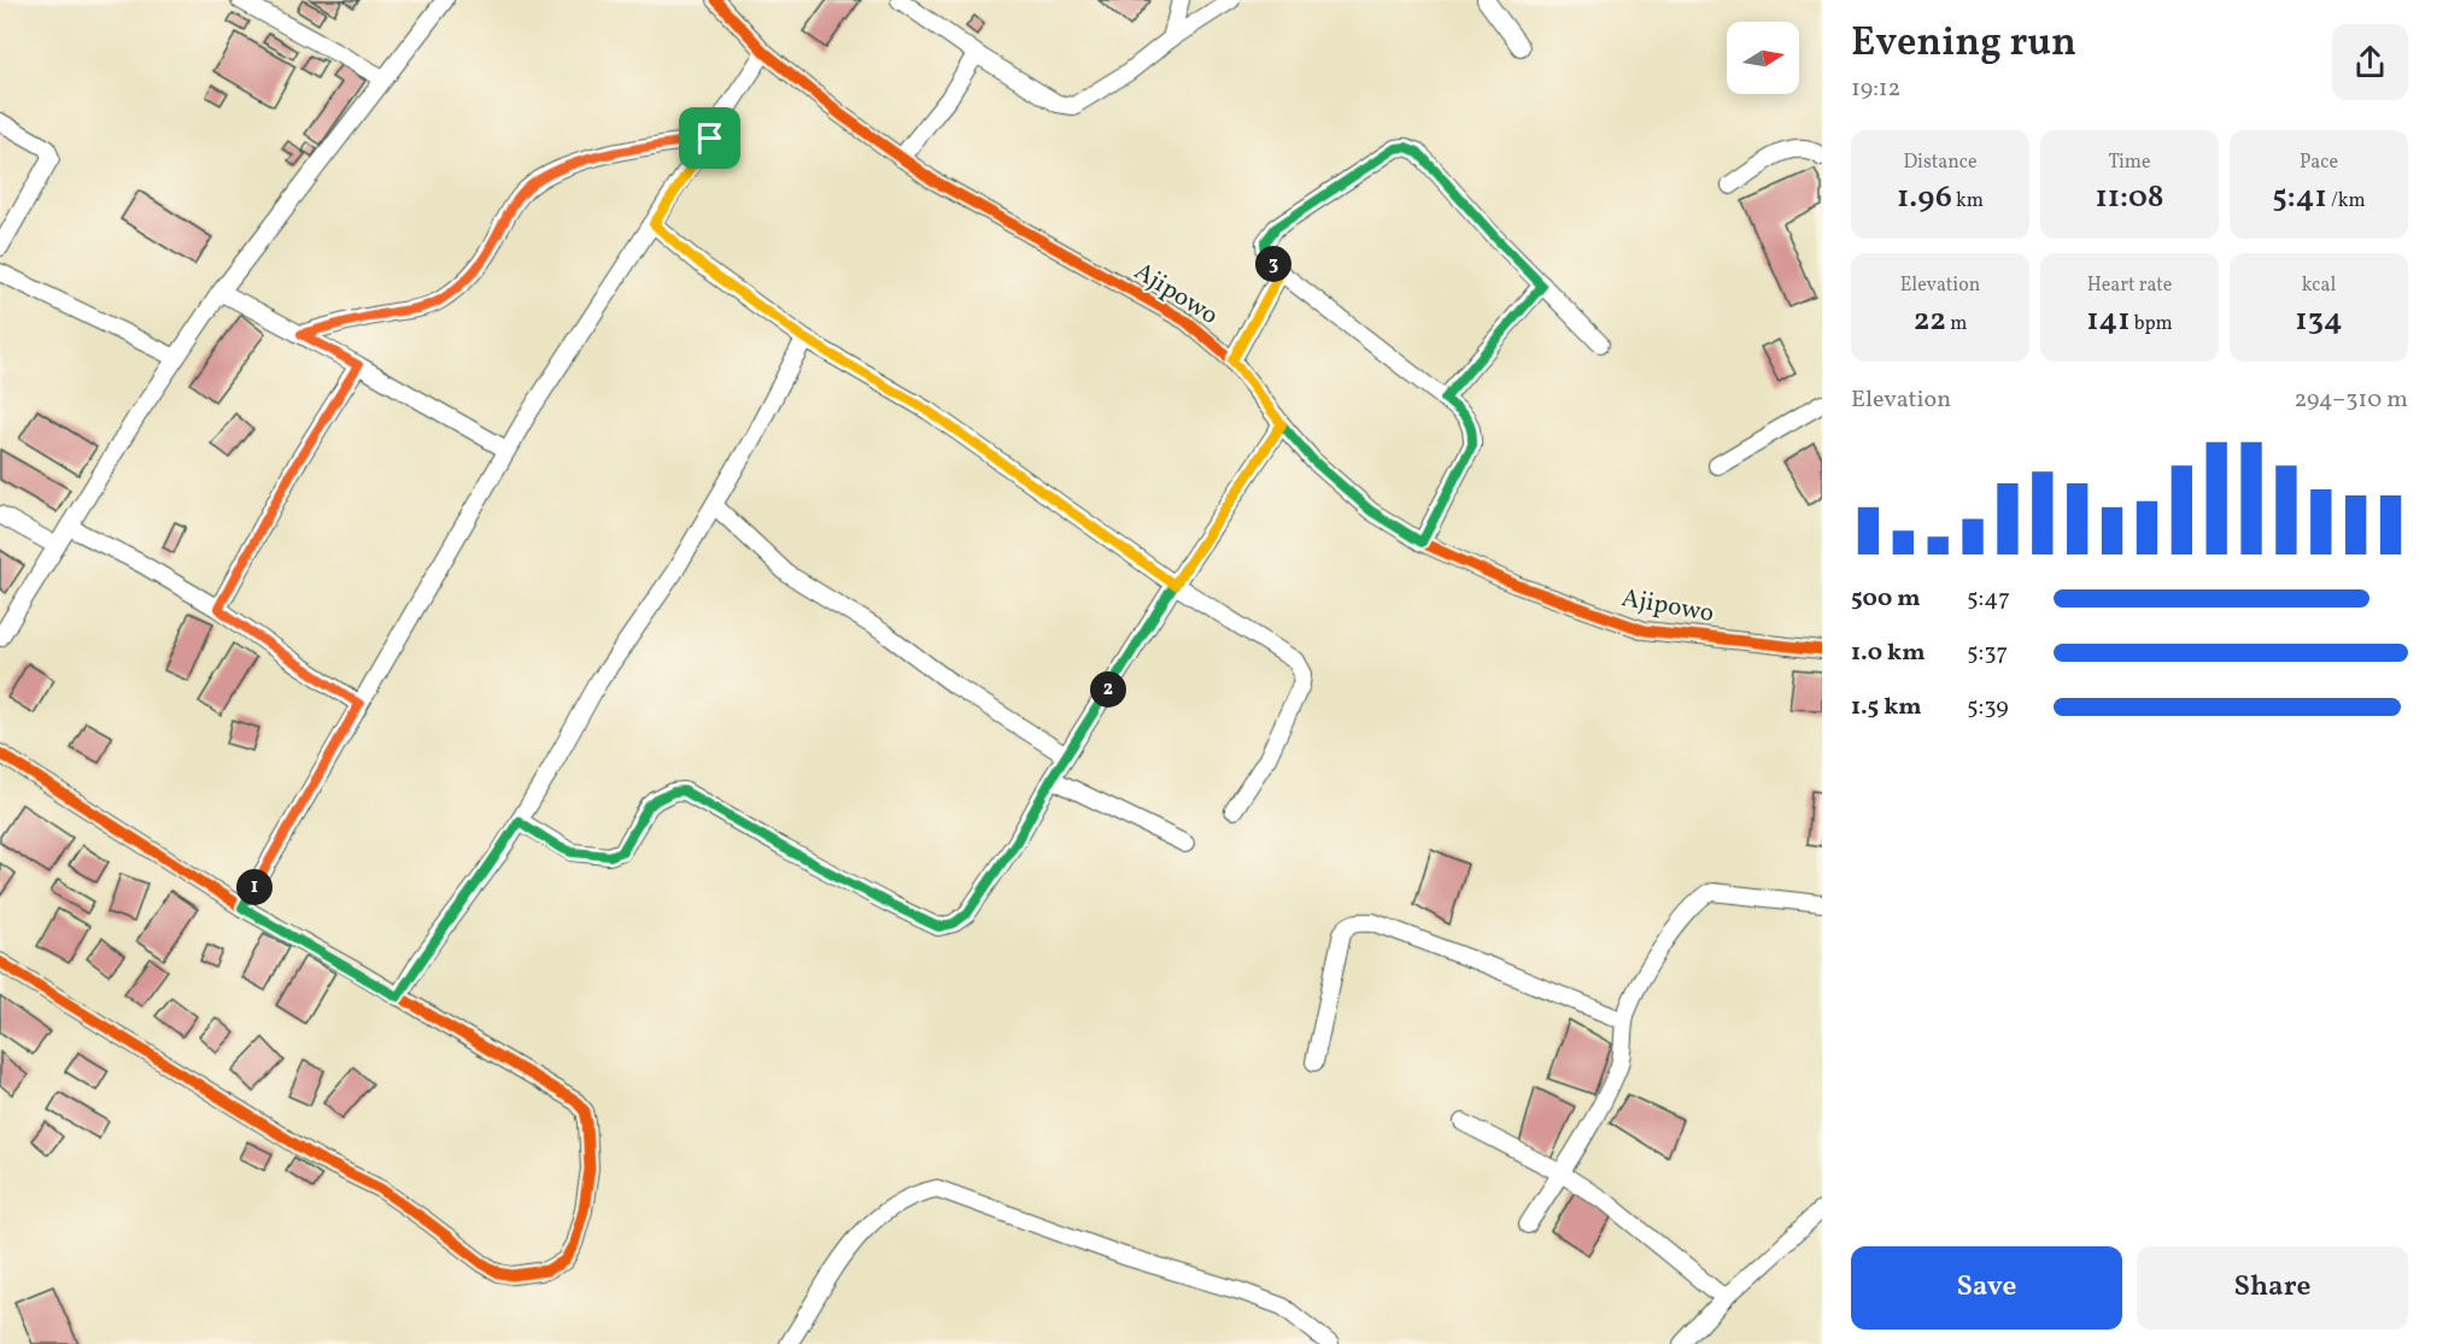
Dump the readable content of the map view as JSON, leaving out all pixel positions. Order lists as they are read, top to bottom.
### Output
{
  "streets": {
    "street": ["Ajipowo"]
  },
  "north": "right",
  "page": {
    "heading": ["Evening run", "19:12"],
    "stats": [
      ["Distance", "1.96 km"],
      ["Time", "11:08"],
      ["Pace", "5:41 /km"],
      ["Elevation", "22 m"],
      ["Heart rate", "141 bpm"],
      ["kcal", "134"]
    ],
    "pins": ["3", "2", "1"],
    "chart": ["Elevation", "294–310 m"],
    "list": [
      {
        "name": "500 m",
        "note": "5:47"
      },
      {
        "name": "1.0 km",
        "note": "5:37"
      },
      {
        "name": "1.5 km",
        "note": "5:39"
      }
    ],
    "buttons": ["Save", "Share"]
  }
}
